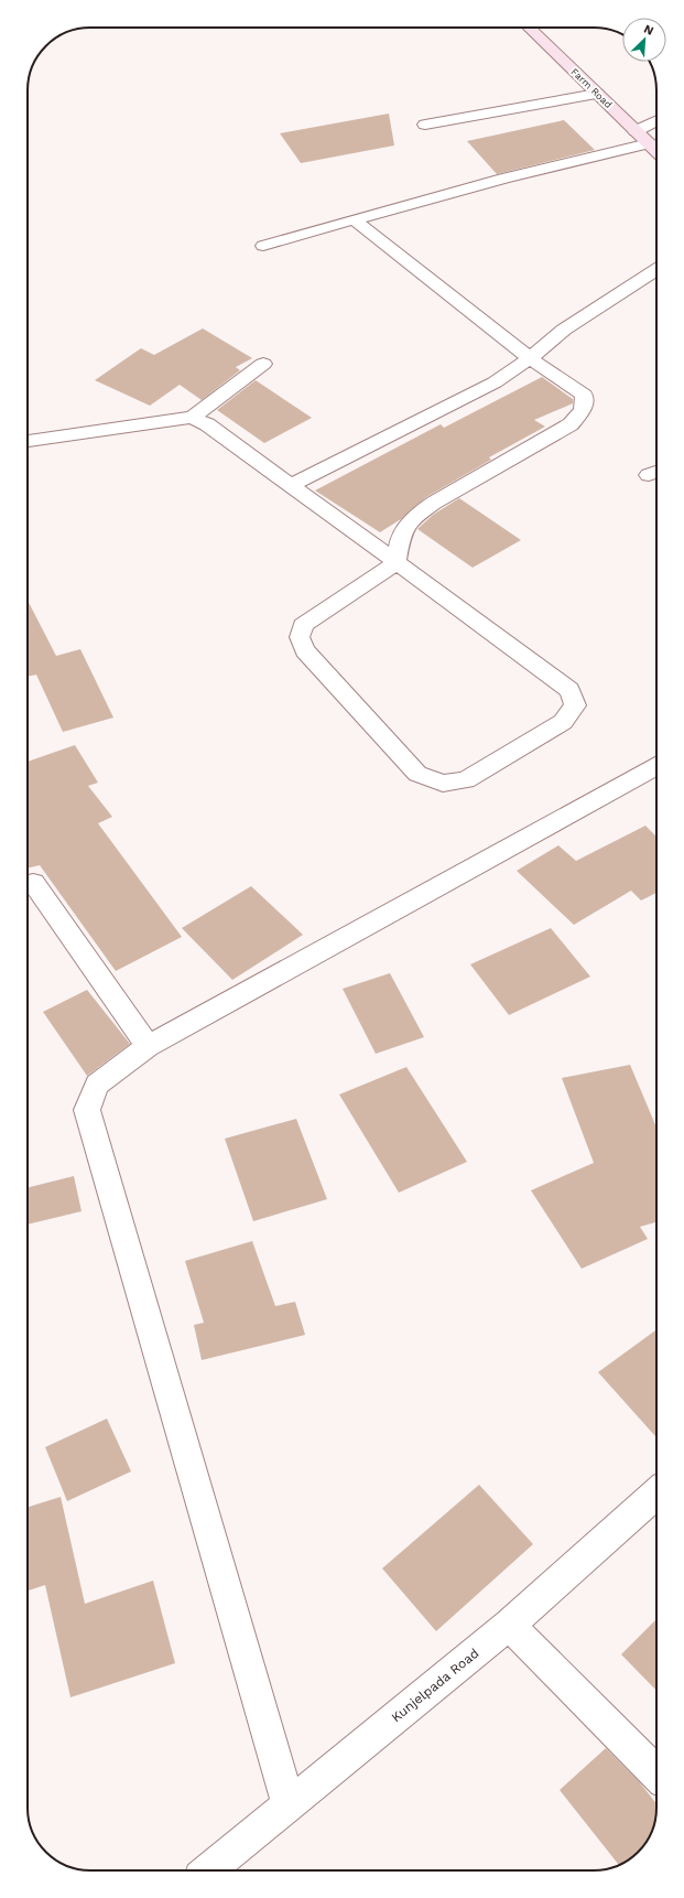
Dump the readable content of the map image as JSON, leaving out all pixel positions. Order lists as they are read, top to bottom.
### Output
{
  "streets": {
    "main road": ["Farm Road"],
    "street": ["Kunjelpada Road"]
  },
  "north": "top right"
}
